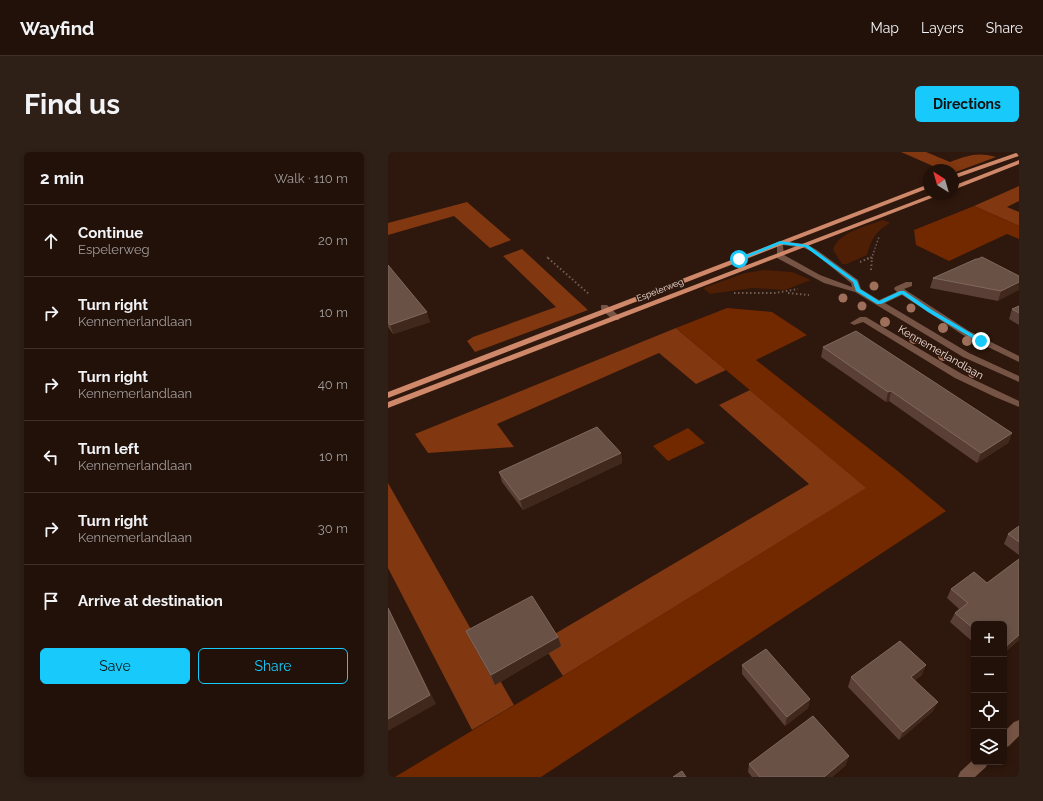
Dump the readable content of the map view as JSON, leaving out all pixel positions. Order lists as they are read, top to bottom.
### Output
{
  "streets": {
    "main road": ["Espelerweg"],
    "street": ["Kennemerlandlaan"]
  },
  "crossings": [
    ["Espelerweg", "Kennemerlandlaan"]
  ],
  "north": "top left",
  "page": {
    "header": "Wayfind",
    "nav": ["Map", "Layers", "Share"],
    "buttons": [
      "Directions",
      ["Save", "Share"]
    ],
    "title": "Find us",
    "heading": ["2 min", "Walk · 110 m"],
    "list": [
      ["Continue", "Espelerweg", "20 m"],
      ["Turn right", "Kennemerlandlaan", "10 m"],
      ["Turn right", "Kennemerlandlaan", "40 m"],
      ["Turn left", "Kennemerlandlaan", "10 m"],
      ["Turn right", "Kennemerlandlaan", "30 m"],
      "Arrive at destination"
    ],
    "map_buttons": ["+", "−"]
  }
}
